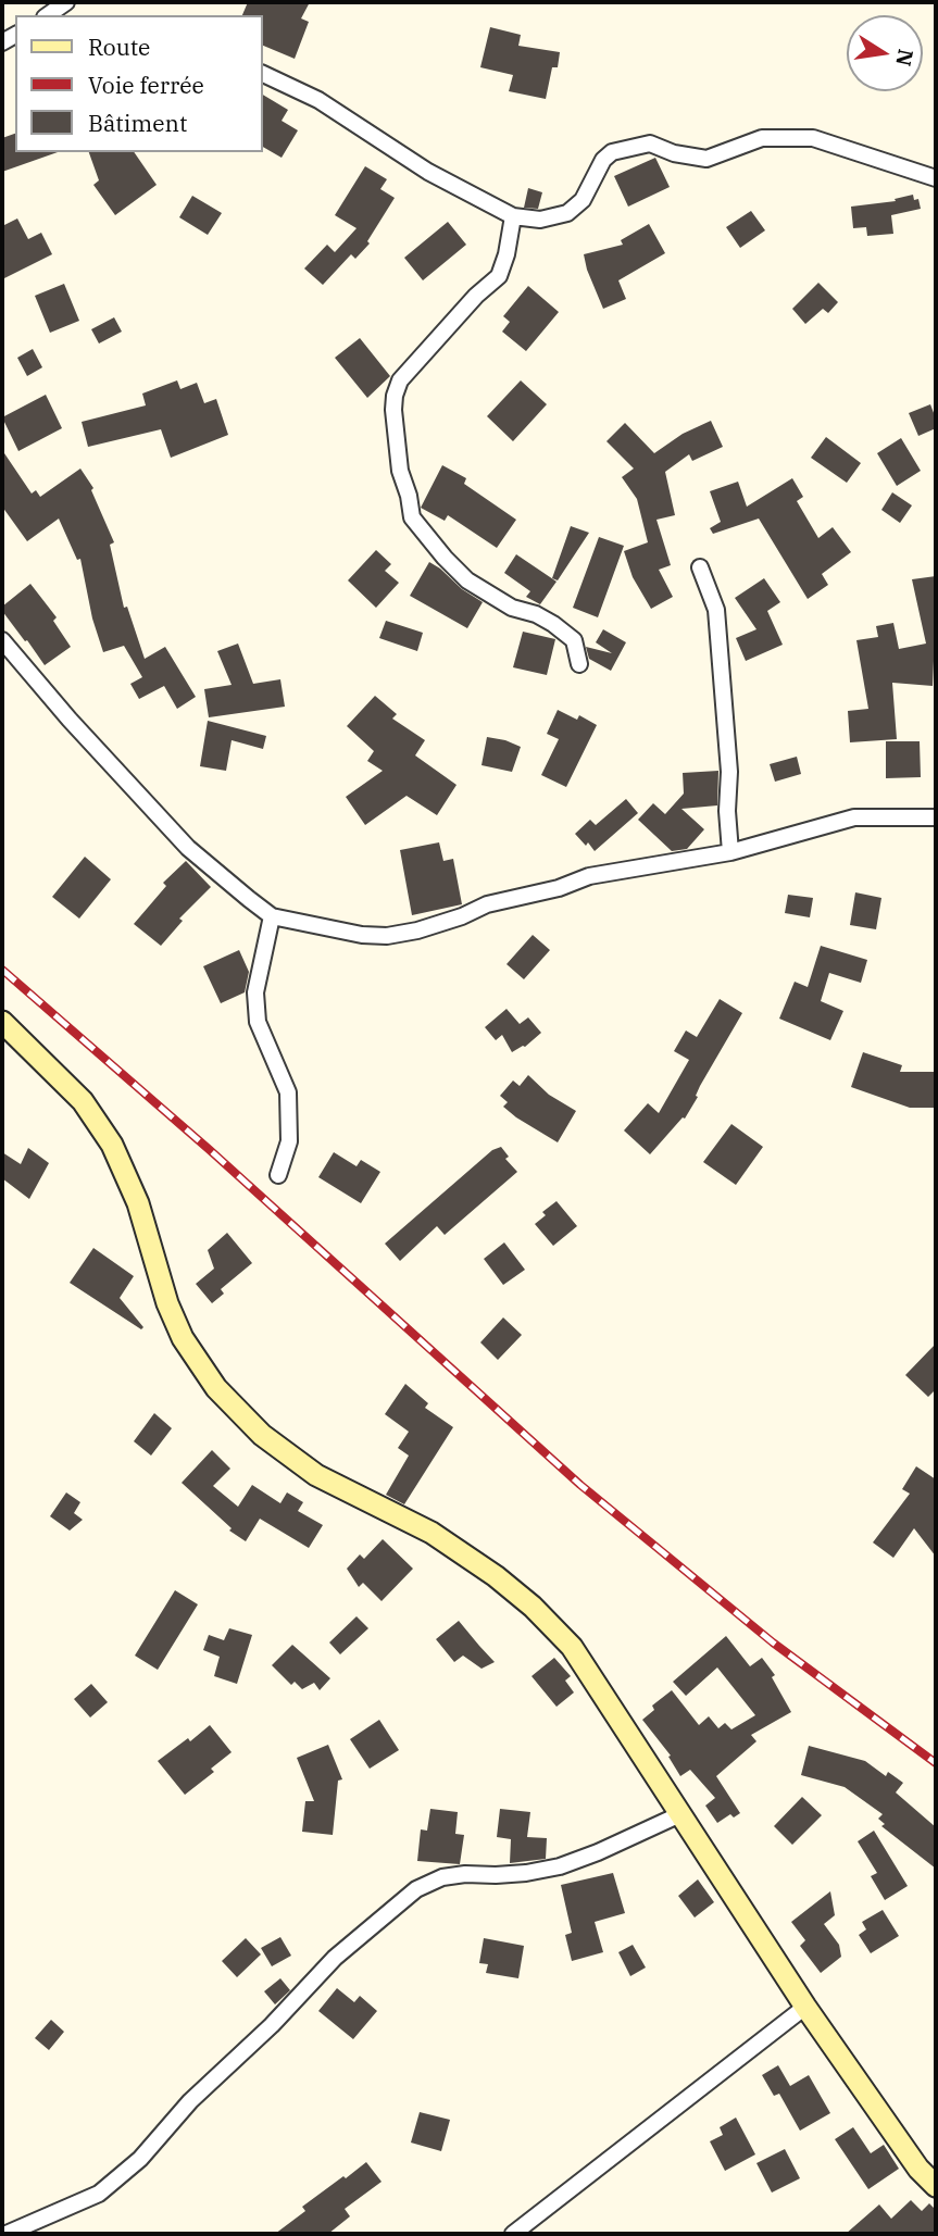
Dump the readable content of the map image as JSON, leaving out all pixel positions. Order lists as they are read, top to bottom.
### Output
{
  "legend": ["Route", "Voie ferrée", "Bâtiment"],
  "north": "right"
}
